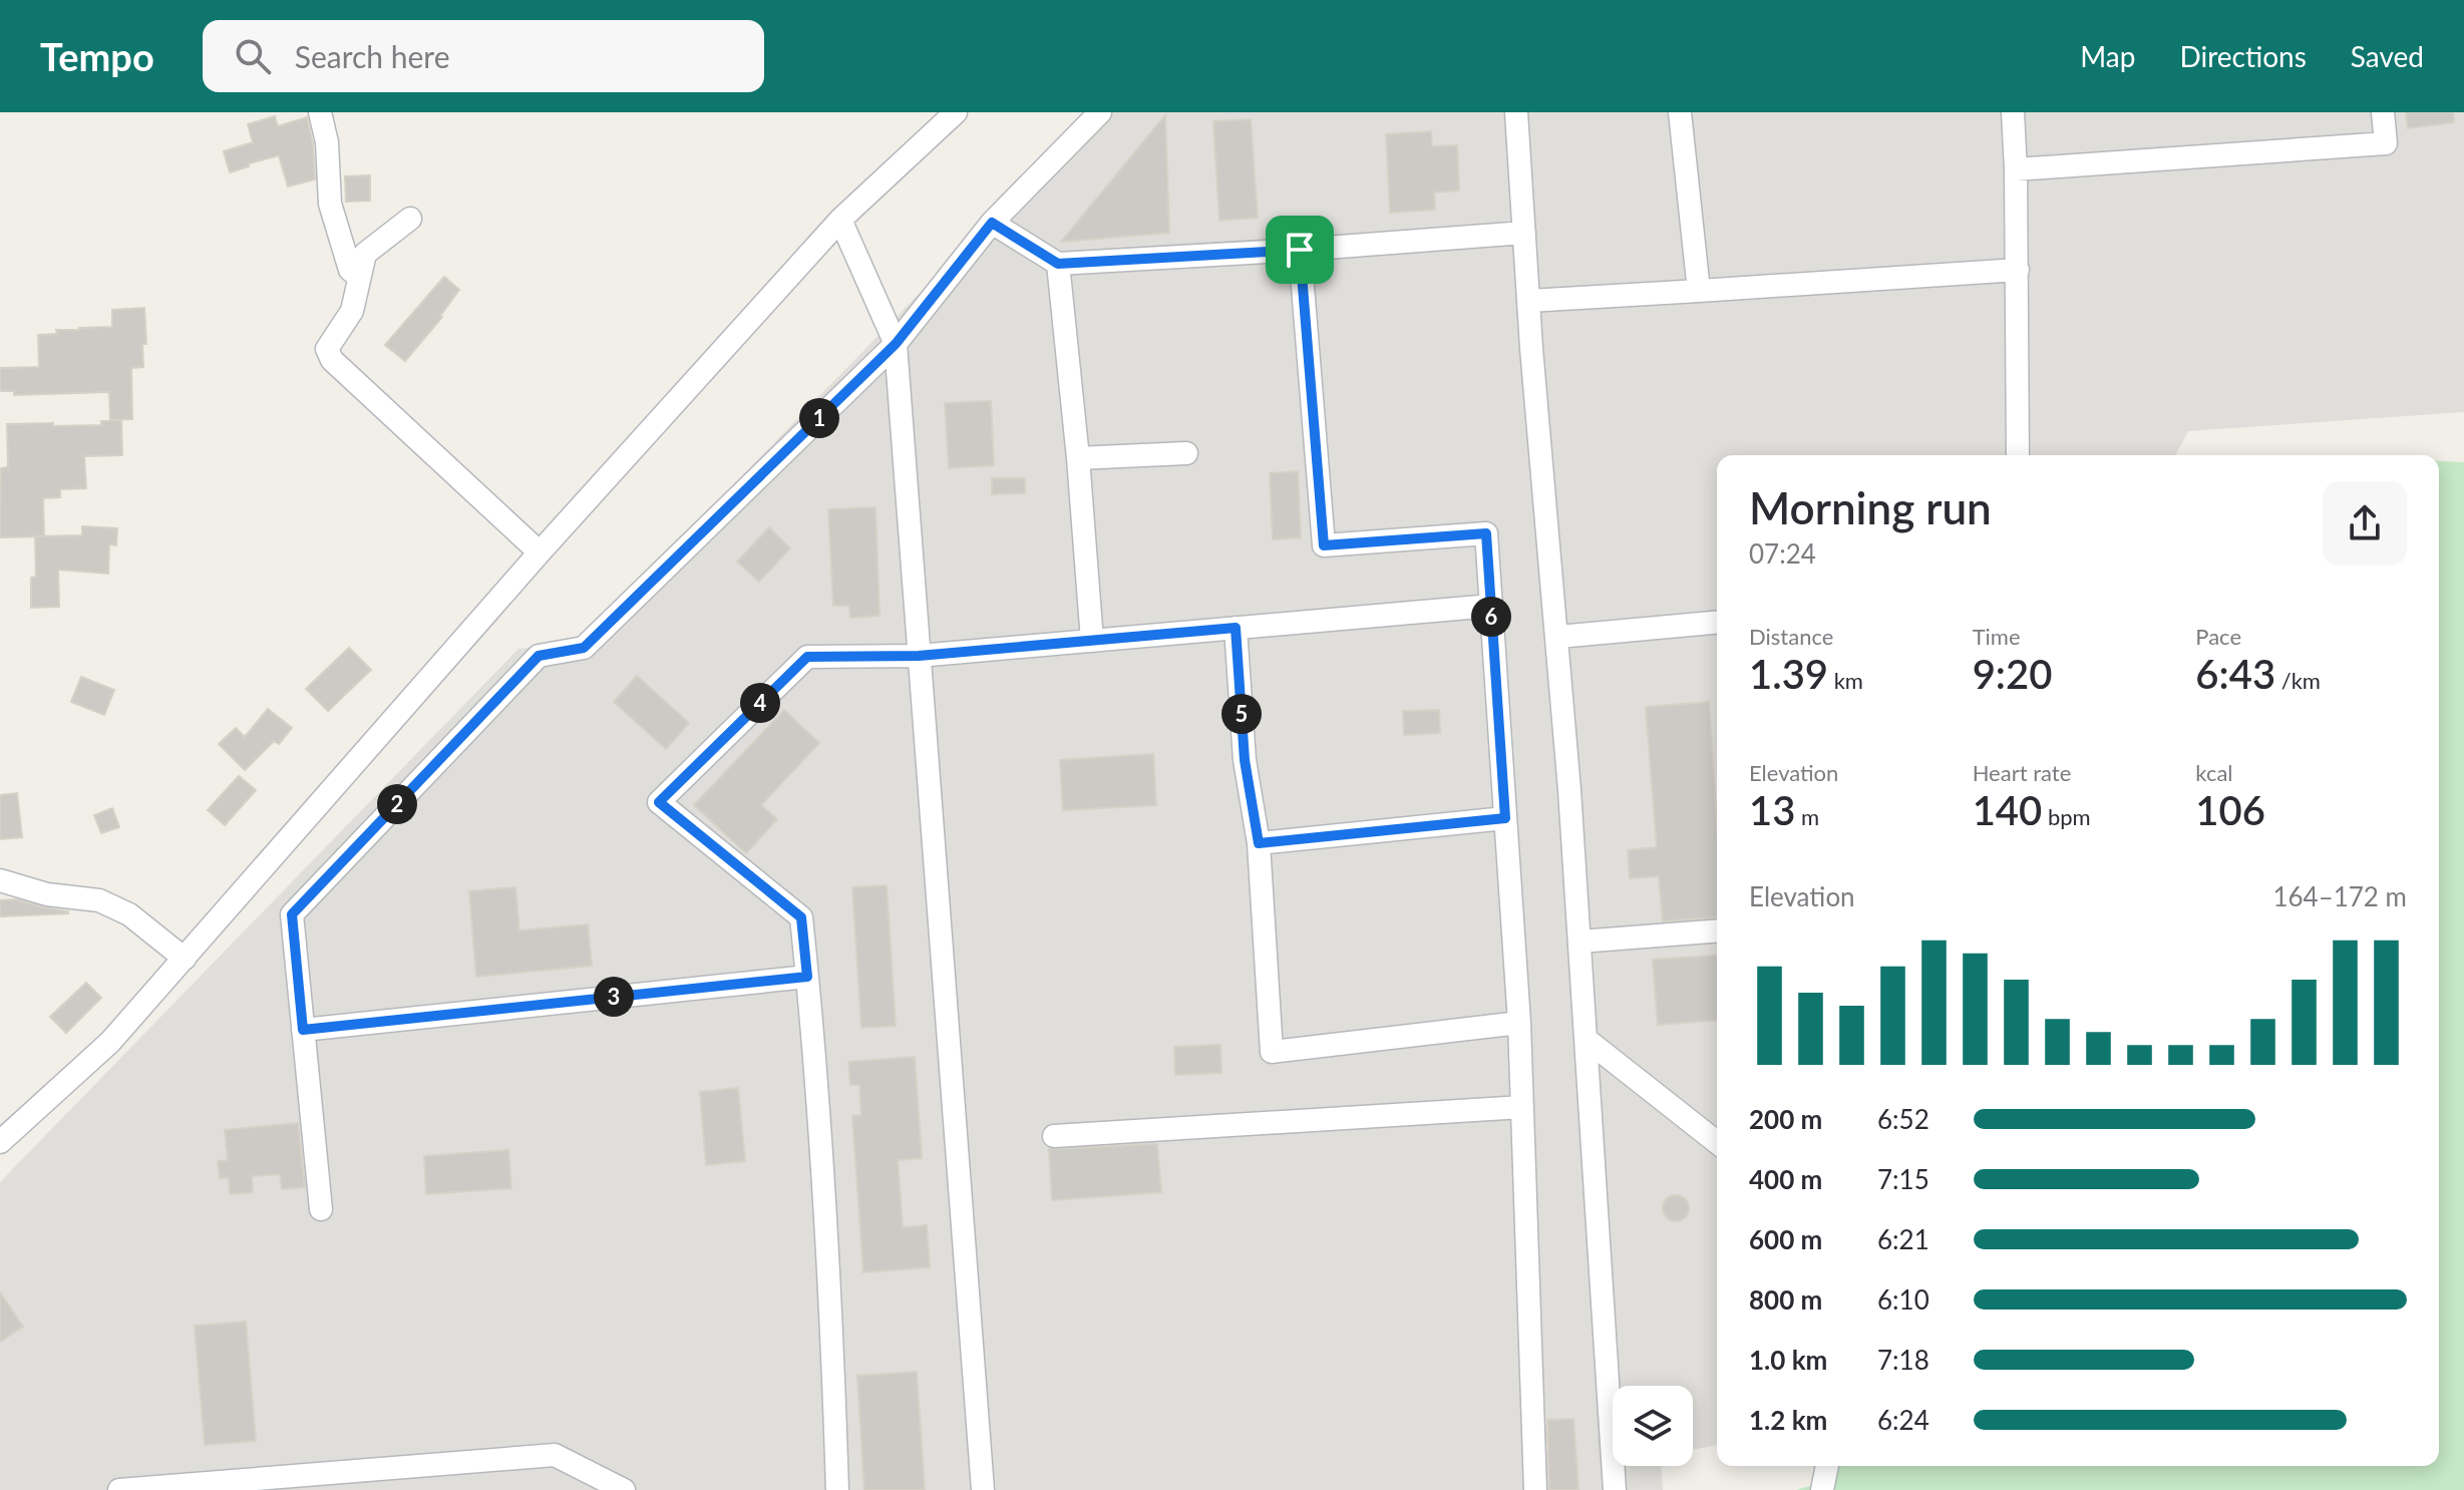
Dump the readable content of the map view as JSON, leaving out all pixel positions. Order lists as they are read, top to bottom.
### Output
{
  "page": {
    "header": "Tempo",
    "search": "Search here",
    "nav": ["Map", "Directions", "Saved"],
    "pins": [
      "1",
      "6",
      "4",
      "5",
      "2",
      "3"
    ],
    "heading": ["Morning run", "07:24"],
    "stats": [
      ["Distance", "1.39 km"],
      ["Time", "9:20"],
      ["Pace", "6:43 /km"],
      ["Elevation", "13 m"],
      ["Heart rate", "140 bpm"],
      ["kcal", "106"]
    ],
    "chart": ["Elevation", "164–172 m"],
    "list": [
      {
        "name": "200 m",
        "note": "6:52"
      },
      {
        "name": "400 m",
        "note": "7:15"
      },
      {
        "name": "600 m",
        "note": "6:21"
      },
      {
        "name": "800 m",
        "note": "6:10"
      },
      {
        "name": "1.0 km",
        "note": "7:18"
      },
      {
        "name": "1.2 km",
        "note": "6:24"
      }
    ]
  }
}
